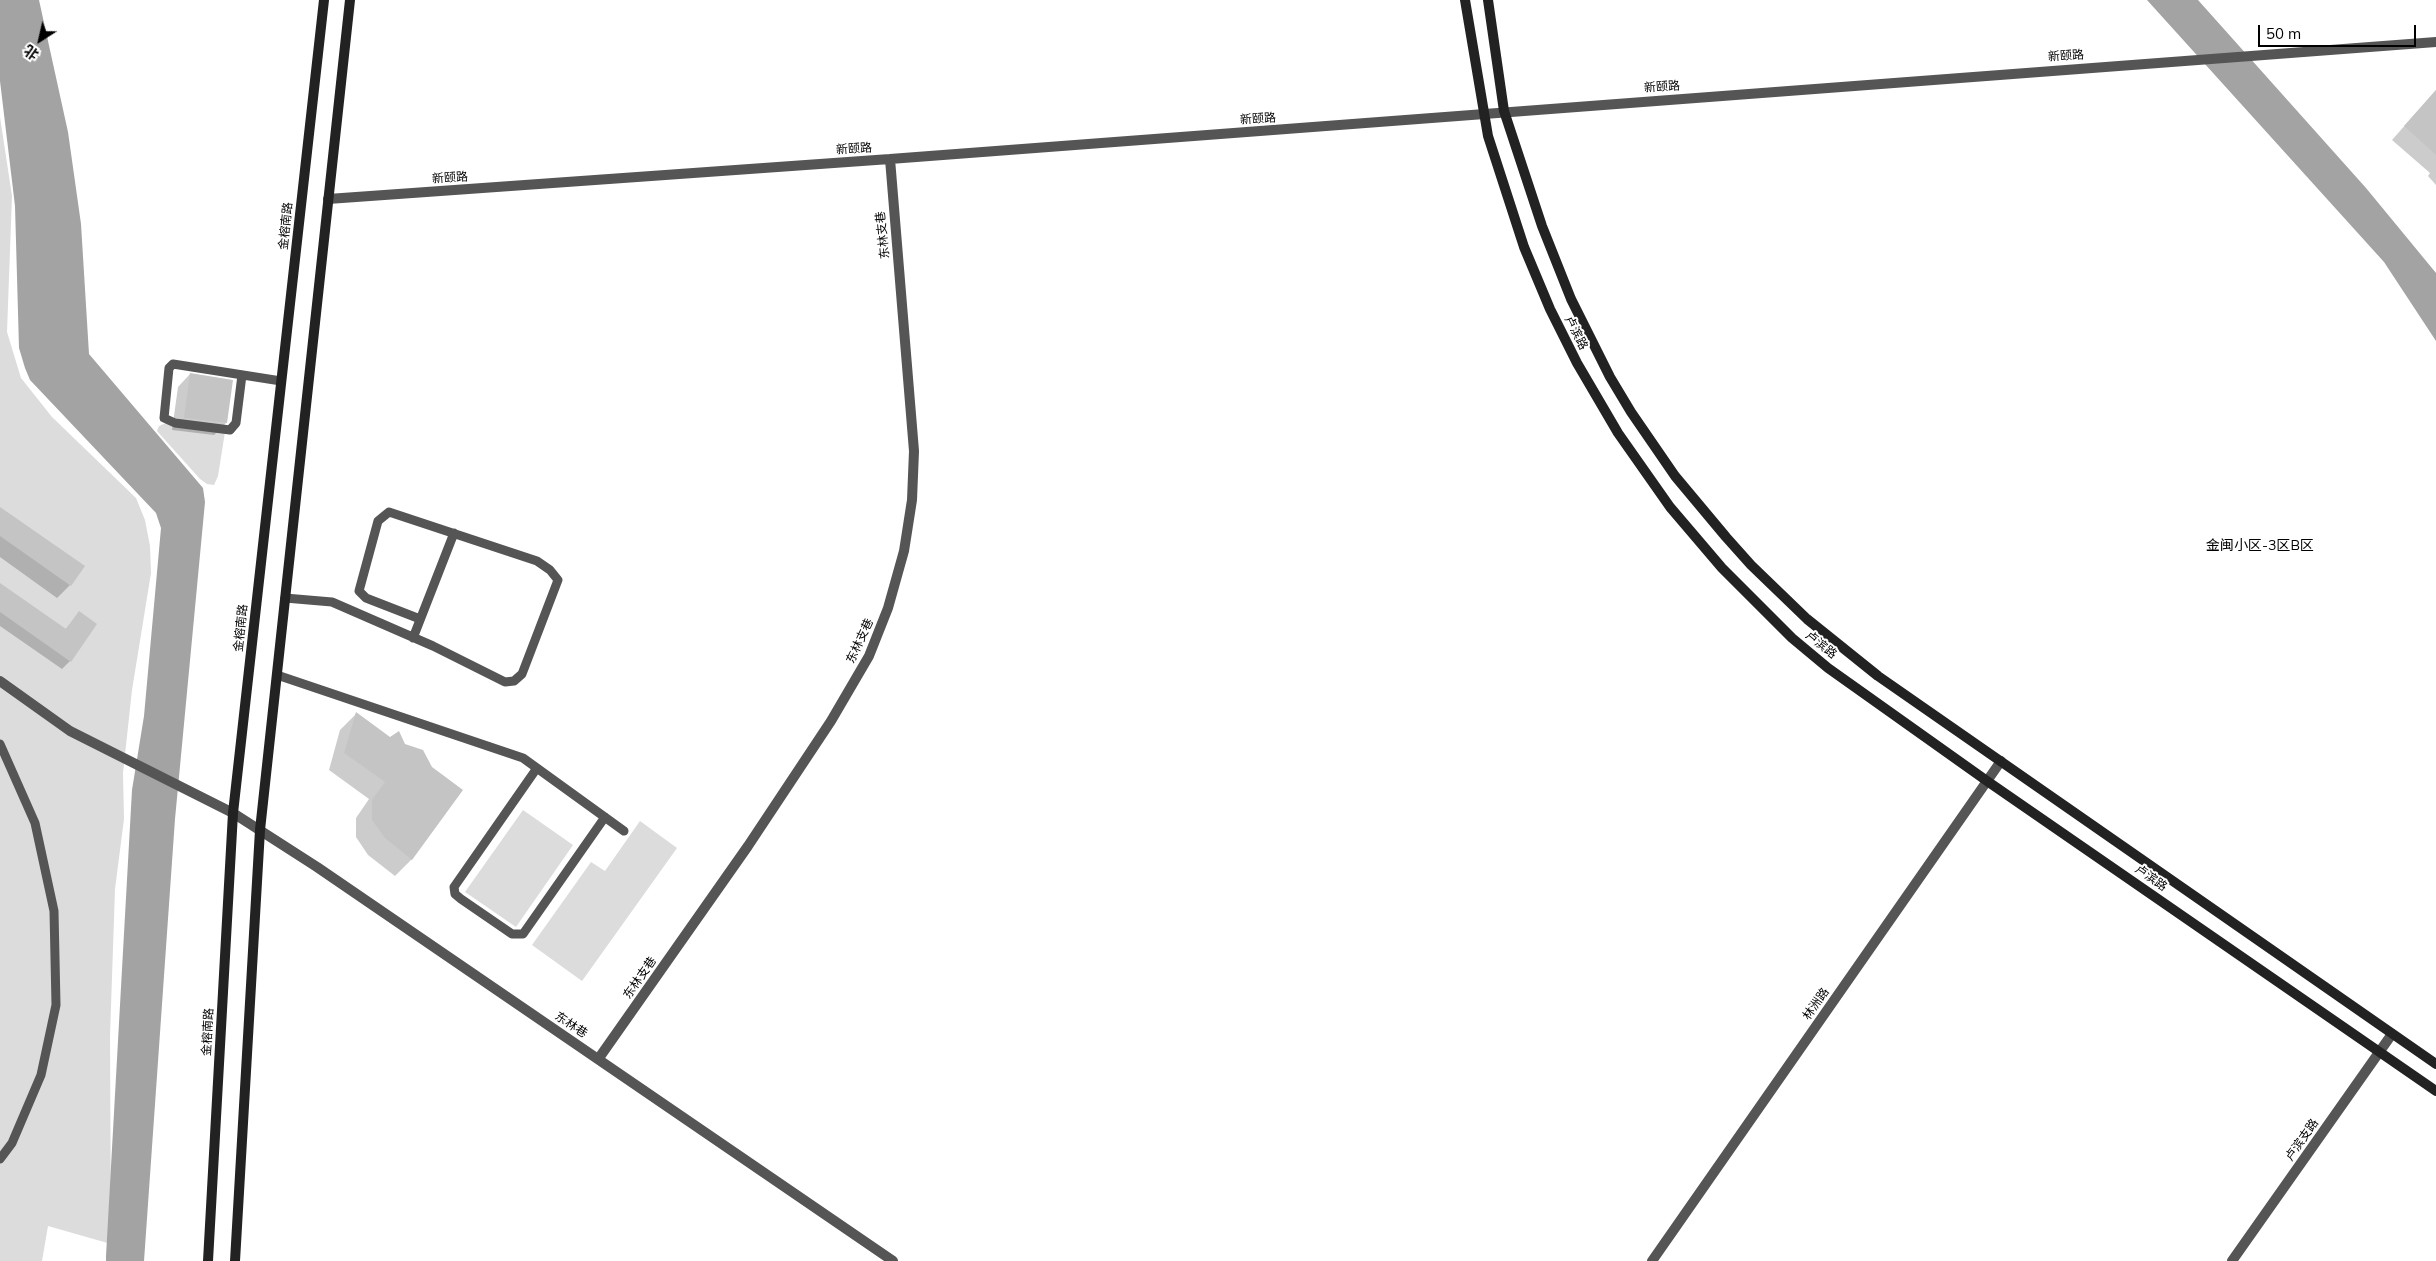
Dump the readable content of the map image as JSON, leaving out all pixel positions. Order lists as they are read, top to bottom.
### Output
{
  "streets": {
    "main road": ["金榕南路", "卢滨路"],
    "street": [
      "新颐路",
      "东林支巷",
      "林洲路",
      "东林巷",
      "卢滨支路"
    ]
  },
  "crossings": [
    ["新颐路", "东林支巷"],
    ["新颐路", "卢滨路"],
    ["金榕南路", "东林巷"],
    ["东林支巷", "东林巷"],
    ["卢滨路", "林洲路"],
    ["卢滨路", "卢滨支路"]
  ],
  "districts": ["金闽小区-3区B区"],
  "scale_bar": "50 m",
  "north": "bottom left"
}
